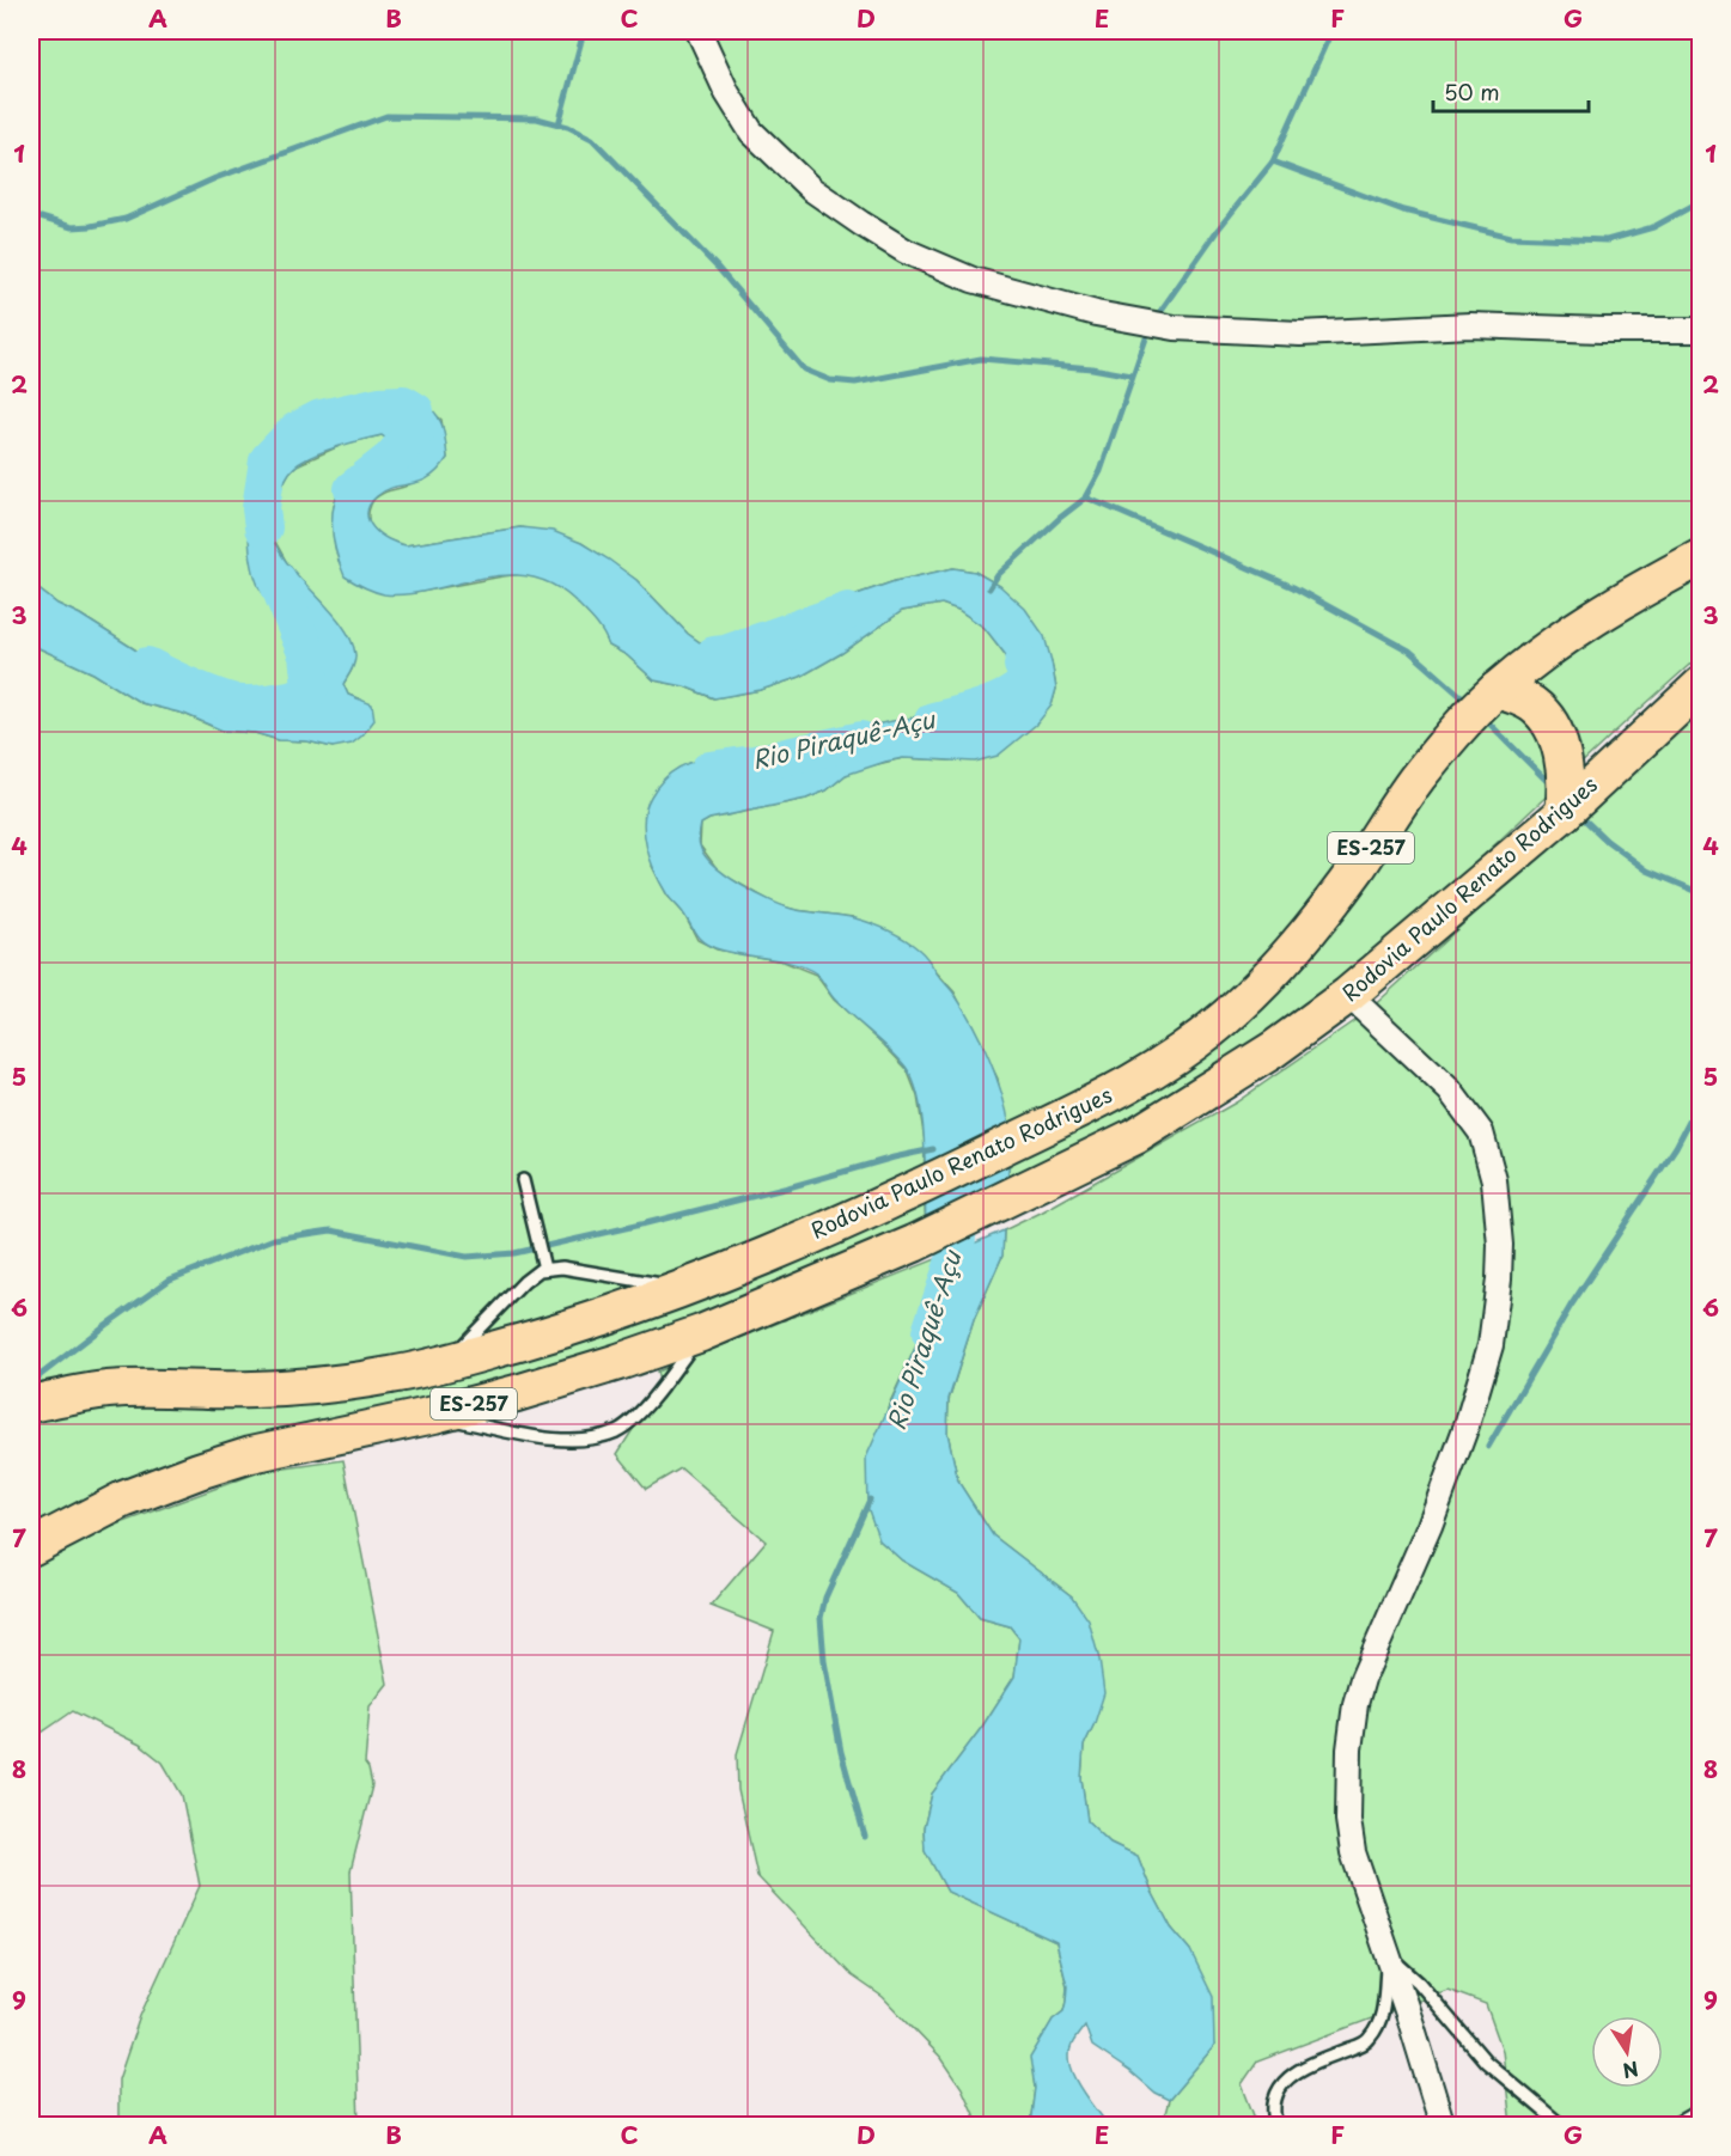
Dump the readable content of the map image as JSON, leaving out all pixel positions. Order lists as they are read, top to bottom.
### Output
{
  "streets": {
    "main road": ["ES-257", "Rodovia Paulo Renato Rodrigues"]
  },
  "water": ["Rio Piraquê-Açu"],
  "scale_bar": "50 m",
  "north": "bottom",
  "grid": {
    "columns": [
      "A",
      "B",
      "C",
      "D",
      "E",
      "F",
      "G"
    ],
    "rows": [
      "1",
      "2",
      "3",
      "4",
      "5",
      "6",
      "7",
      "8",
      "9"
    ]
  }
}
